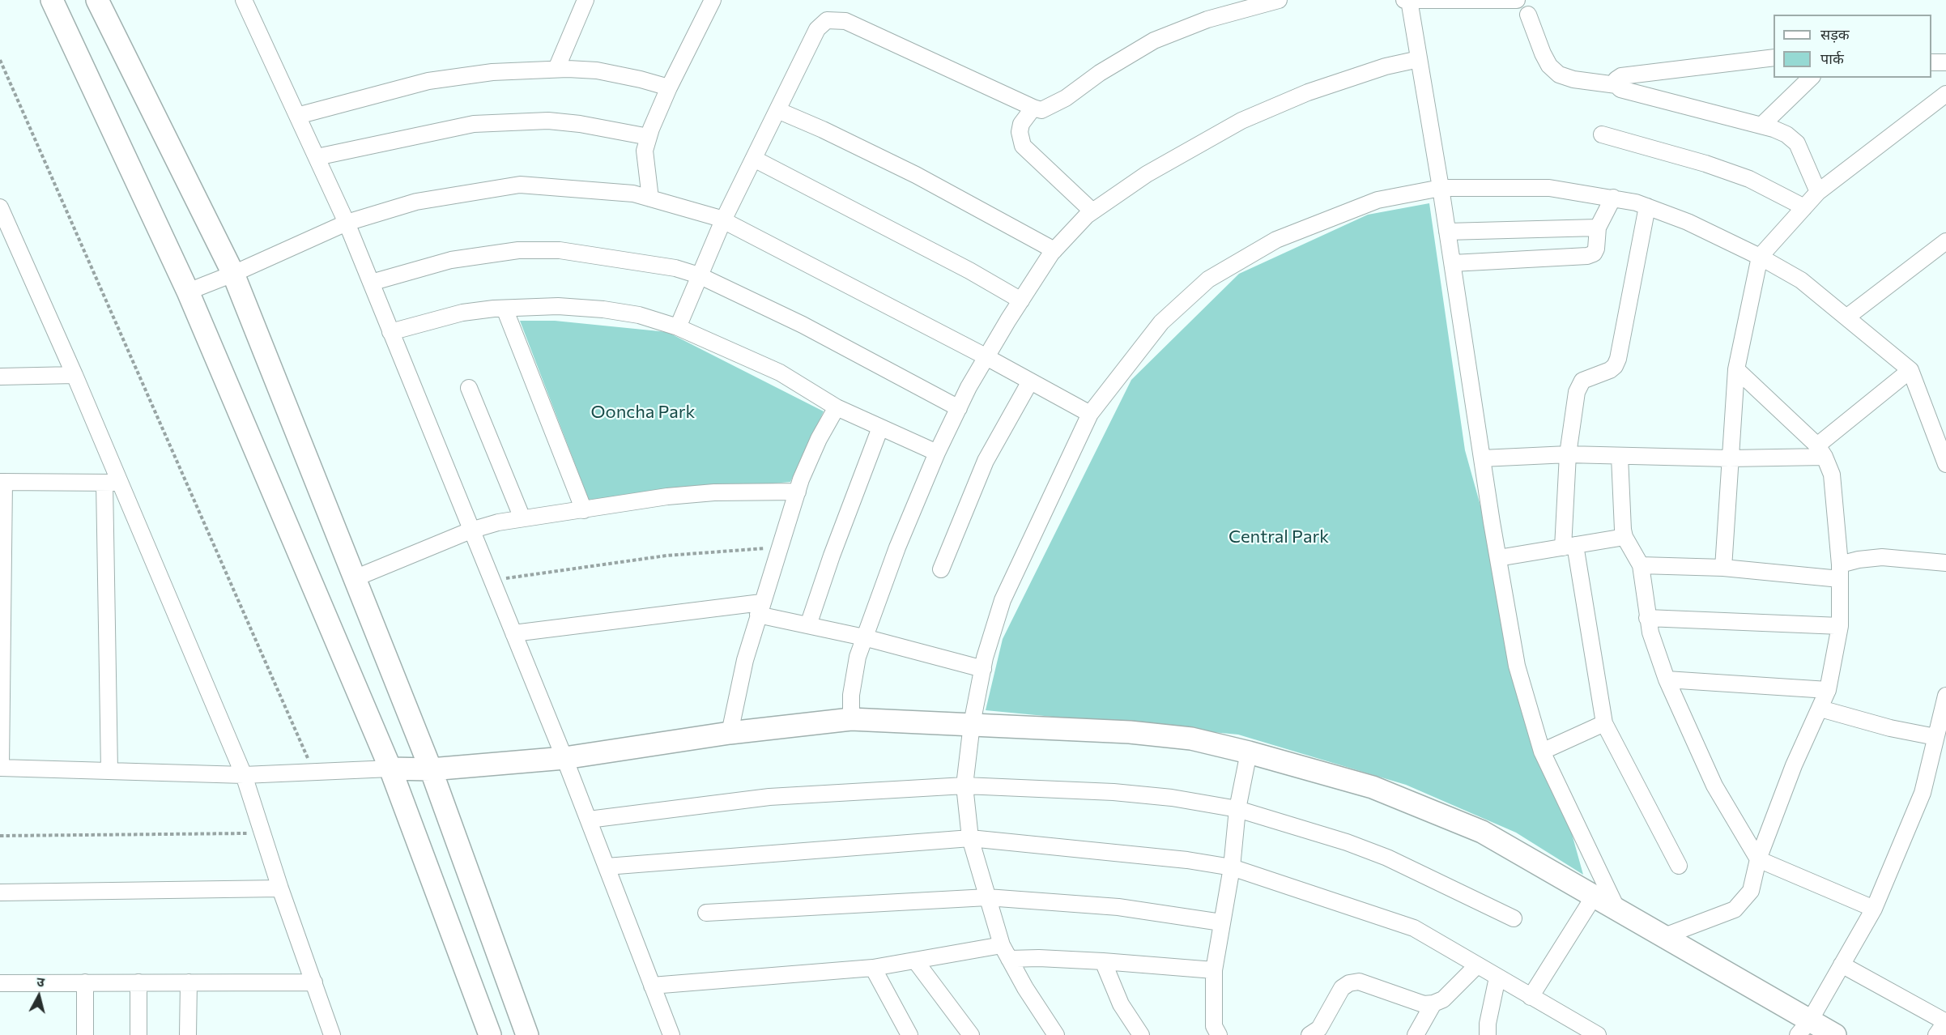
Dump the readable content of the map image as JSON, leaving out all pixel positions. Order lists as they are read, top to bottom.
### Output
{
  "parks": ["Ooncha Park", "Central Park"],
  "legend": ["सड़क", "पार्क"],
  "north": "top"
}
